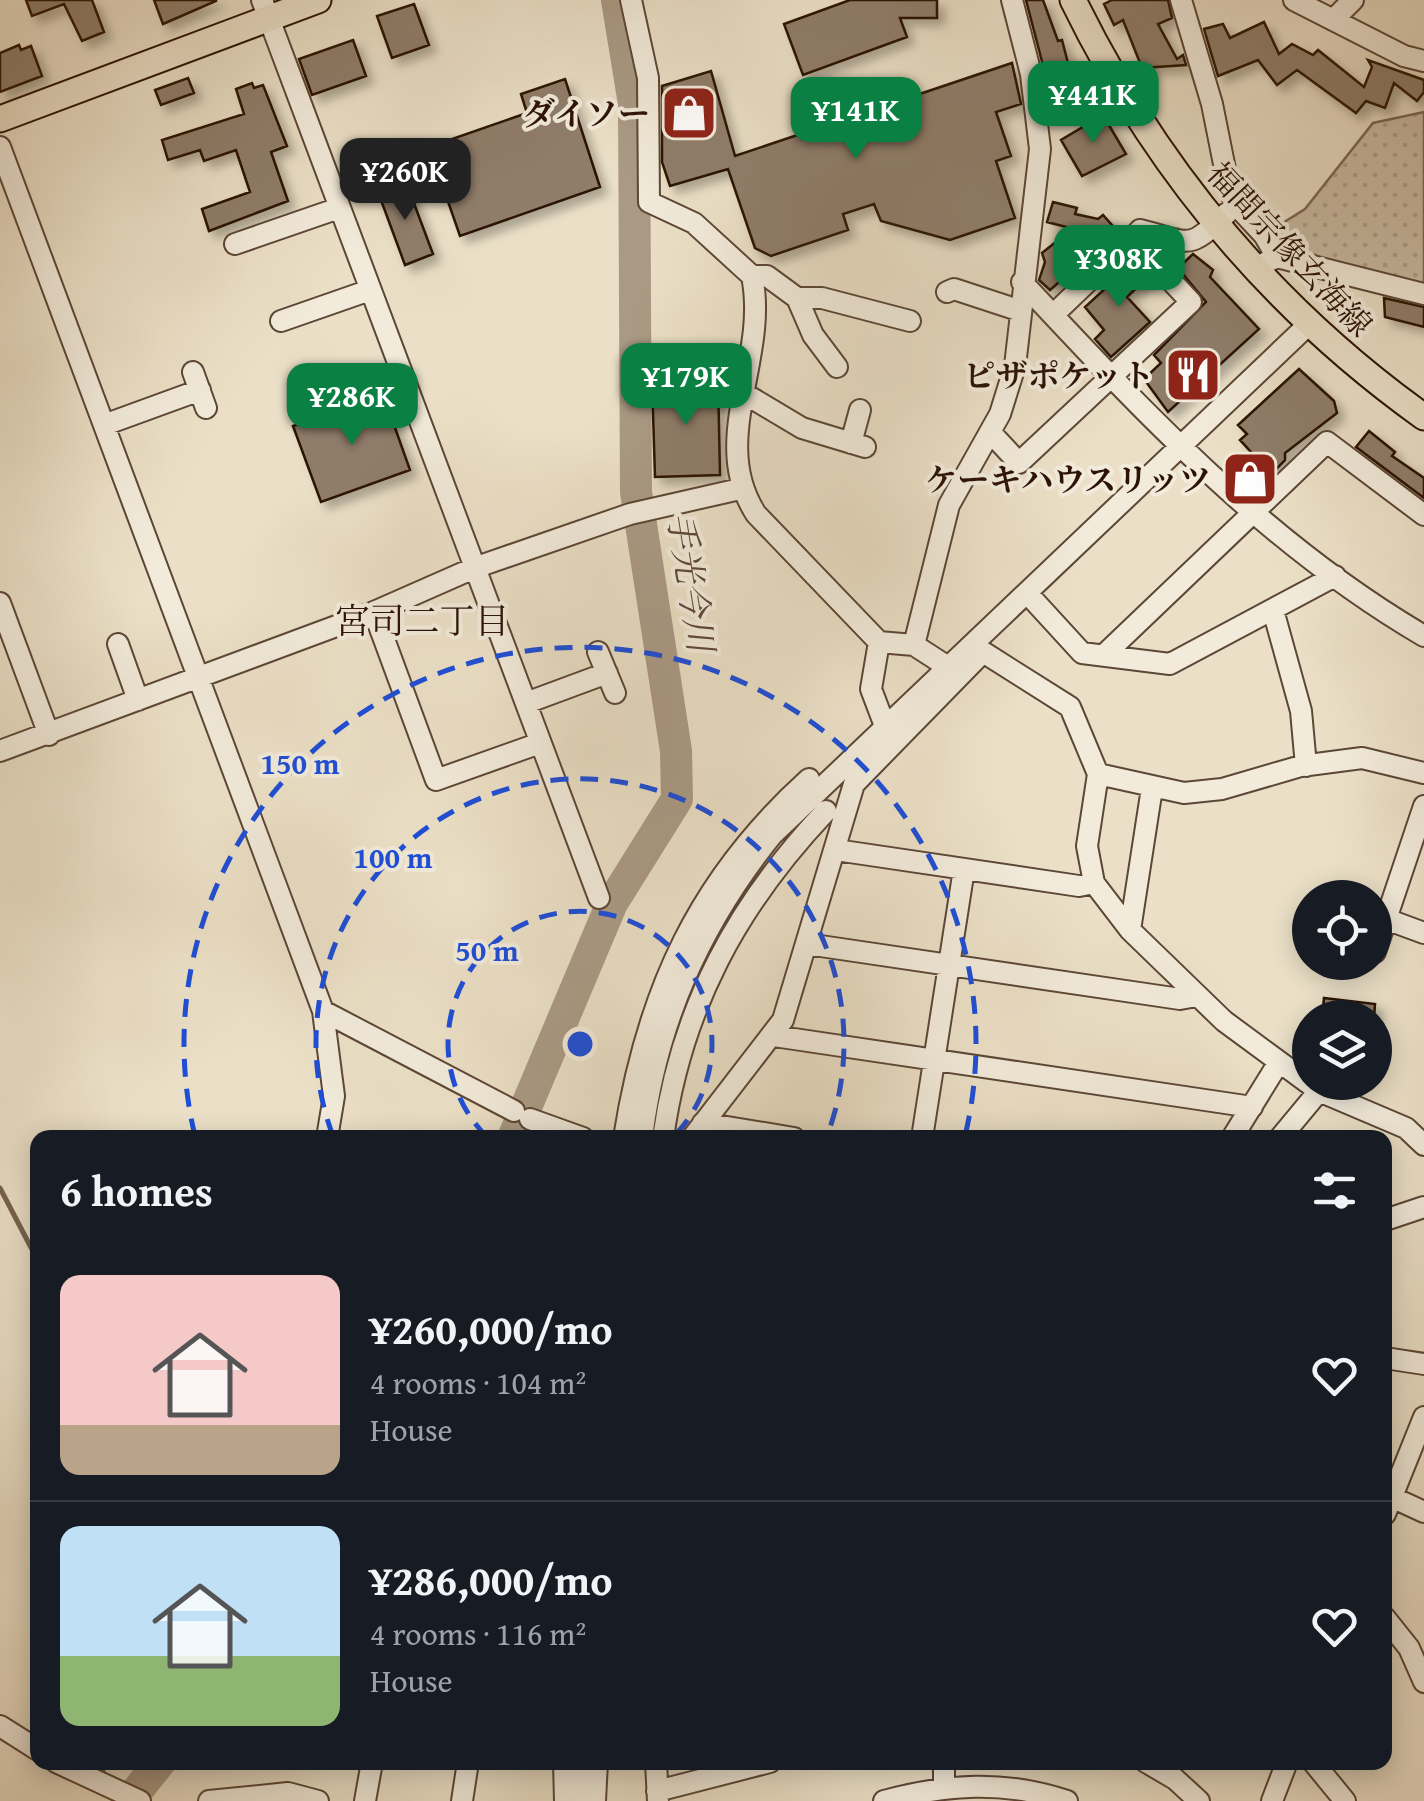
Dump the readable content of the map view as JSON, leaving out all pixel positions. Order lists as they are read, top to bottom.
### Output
{
  "streets": {
    "main road": ["福間宗像玄海線"]
  },
  "districts": ["宮司二丁目"],
  "water": ["手光今川"],
  "places": {
    "shop": ["ダイソー", "ケーキハウスリッツ"],
    "restaurant": ["ピザポケット"]
  },
  "page": {
    "price": [
      "¥441K",
      "¥141K",
      "¥260K",
      "¥308K",
      "¥179K",
      "¥286K"
    ],
    "heading": "6 homes",
    "list": [
      {
        "name": "¥260,000/mo",
        "note": "4 rooms · 104 m² · House"
      },
      {
        "name": "¥286,000/mo",
        "note": "4 rooms · 116 m² · House"
      }
    ]
  },
  "rings": ["150 m", "100 m", "50 m"]
}
